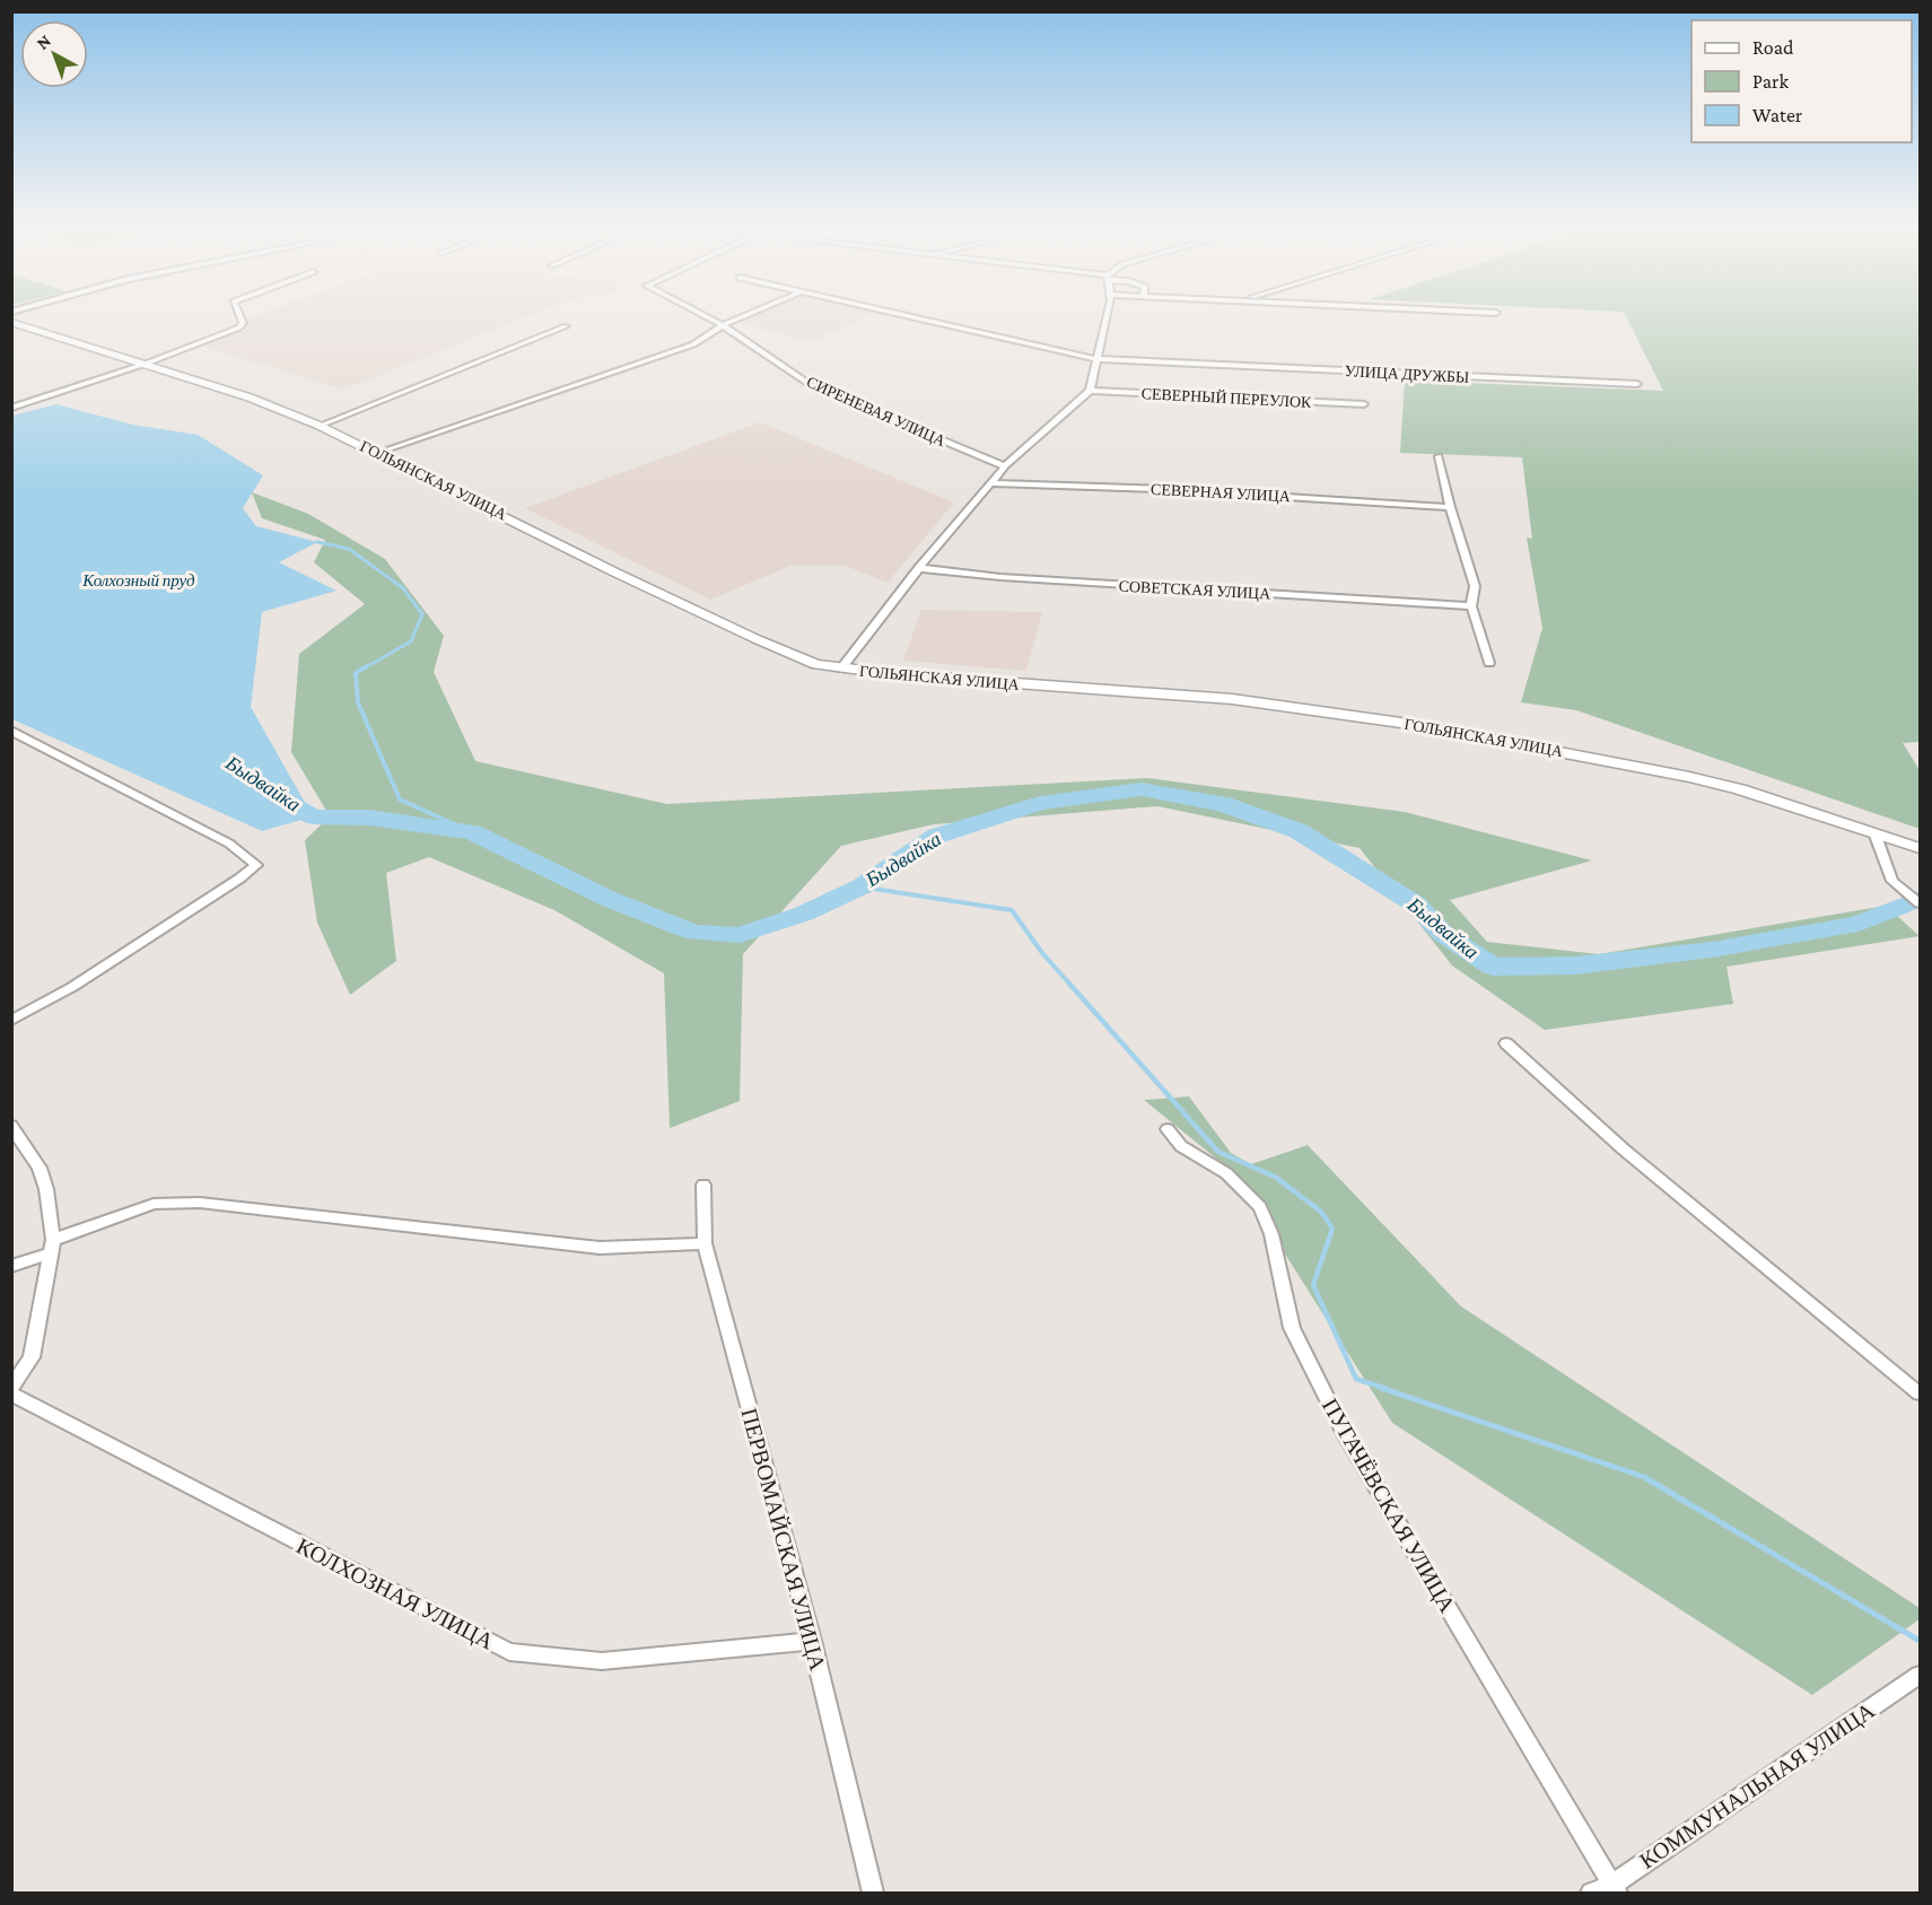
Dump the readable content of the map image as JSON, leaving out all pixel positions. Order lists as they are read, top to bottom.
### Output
{
  "streets": {
    "main road": ["ГОЛЬЯНСКАЯ УЛИЦА"],
    "street": [
      "УЛИЦА ДРУЖБЫ",
      "СЕВЕРНЫЙ ПЕРЕУЛОК",
      "СИРЕНЕВАЯ УЛИЦА",
      "СЕВЕРНАЯ УЛИЦА",
      "СОВЕТСКАЯ УЛИЦА",
      "ПУГАЧЁВСКАЯ УЛИЦА",
      "ПЕРВОМАЙСКАЯ УЛИЦА",
      "КОЛХОЗНАЯ УЛИЦА",
      "КОММУНАЛЬНАЯ УЛИЦА"
    ]
  },
  "crossings": [
    ["ПУГАЧЁВСКАЯ УЛИЦА", "КОММУНАЛЬНАЯ УЛИЦА"],
    ["ПЕРВОМАЙСКАЯ УЛИЦА", "КОЛХОЗНАЯ УЛИЦА"]
  ],
  "water": ["Колхозный пруд", "Быдвайка"],
  "legend": ["Road", "Park", "Water"],
  "north": "top left"
}
